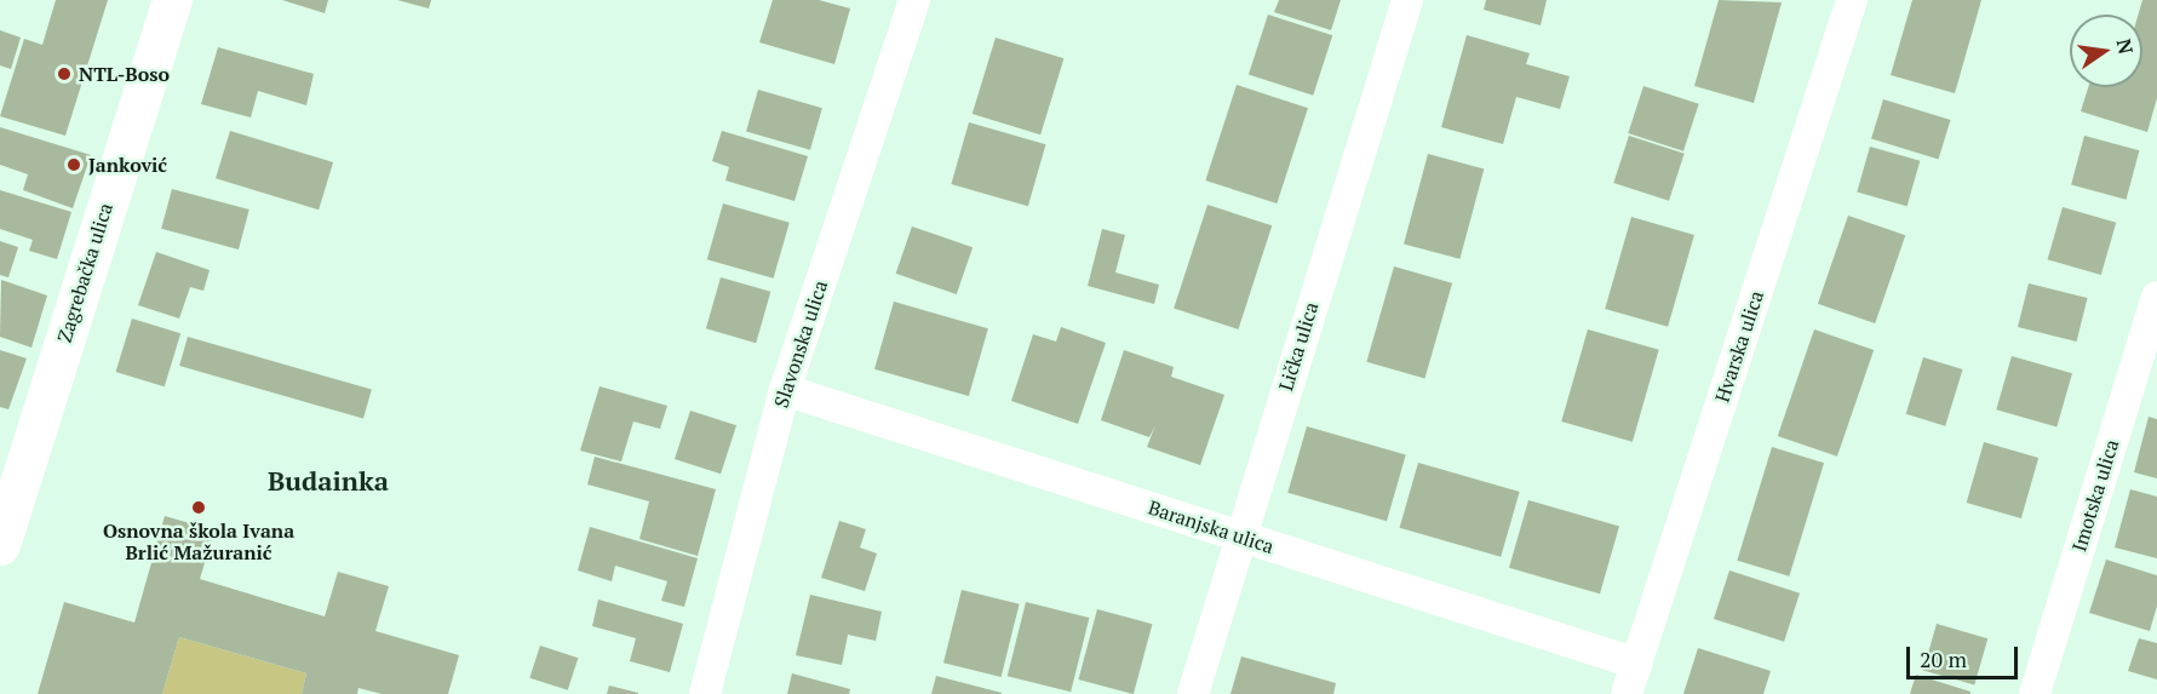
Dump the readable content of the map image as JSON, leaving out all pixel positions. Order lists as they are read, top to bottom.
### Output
{
  "streets": {
    "main road": ["Zagrebačka ulica"],
    "street": [
      "Slavonska ulica",
      "Lička ulica",
      "Hvarska ulica",
      "Imotska ulica",
      "Baranjska ulica"
    ]
  },
  "crossings": [
    ["Slavonska ulica", "Baranjska ulica"],
    ["Lička ulica", "Baranjska ulica"],
    ["Hvarska ulica", "Baranjska ulica"]
  ],
  "districts": ["Budainka"],
  "places": ["NTL-Boso", "Janković", "Osnovna škola Ivana Brlić Mažuranić"],
  "scale_bar": "20 m",
  "north": "right"
}
